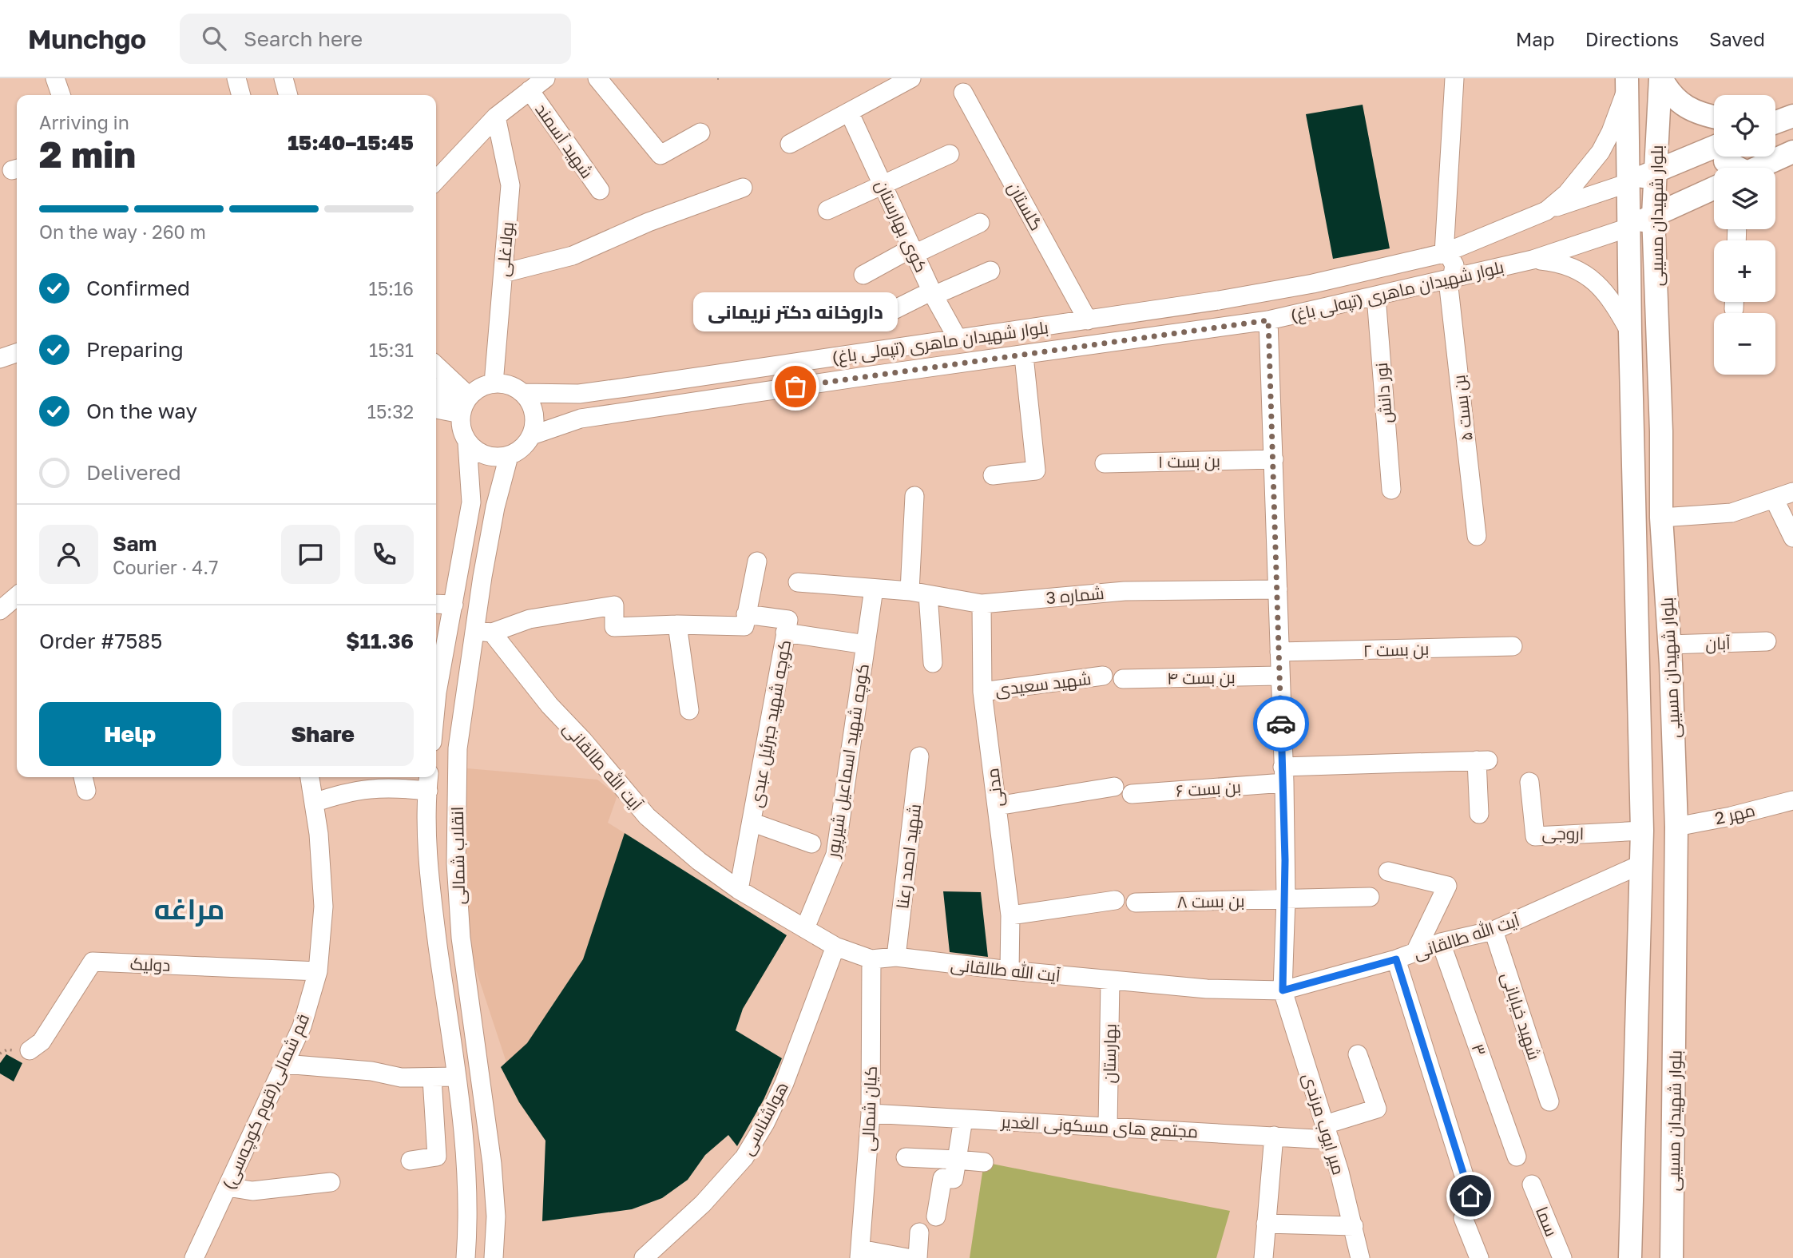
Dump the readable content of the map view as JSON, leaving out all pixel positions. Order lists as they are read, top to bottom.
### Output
{
  "streets": {
    "main road": ["بلوار شهیدان مسیبی"],
    "street": [
      "شهید آسمند",
      "گلستان",
      "کوی بهارستان",
      "بولاغلی",
      "بلوار شهیدان ماهری (تپه‌لی باغ)",
      "نور دانش",
      "بن بست ۵",
      "بن بست ۱",
      "شماره 3",
      "آبان",
      "بن بست ۲",
      "بن بست ۴",
      "شهید سعیدی",
      "کوچه شهید جبرئیل عبدی",
      "کوچه شهید اسماعیل شیرپور",
      "آیت الله طالقانی",
      "مدنی",
      "بن بست ۶",
      "مهر 2",
      "اروجی",
      "انقلاب شمالی",
      "شهید احمد رعنا",
      "بن بست ۸",
      "دولیک",
      "شهید خیابانی",
      "۳",
      "بهارستان",
      "قم شمالی(قوم کوچه‌سی)",
      "کیان شمالی",
      "هواشناسی",
      "میر ایوب مرندی",
      "مجتمع های مسکونی الغدیر",
      "سما"
    ]
  },
  "crossings": [
    ["گلستان", "بلوار شهیدان ماهری (تپه‌لی باغ)"],
    ["بلوار شهیدان مسیبی", "بلوار شهیدان ماهری (تپه‌لی باغ)"],
    ["بلوار شهیدان مسیبی", "آبان"],
    ["بلوار شهیدان مسیبی", "آیت الله طالقانی"],
    ["بلوار شهیدان مسیبی", "مهر 2"],
    ["بلوار شهیدان مسیبی", "اروجی"],
    ["کوی بهارستان", "بلوار شهیدان ماهری (تپه‌لی باغ)"],
    ["بولاغلی", "بلوار شهیدان ماهری (تپه‌لی باغ)"],
    ["بولاغلی", "انقلاب شمالی"],
    ["بلوار شهیدان ماهری (تپه‌لی باغ)", "نور دانش"],
    ["بلوار شهیدان ماهری (تپه‌لی باغ)", "بن بست ۵"],
    ["بلوار شهیدان ماهری (تپه‌لی باغ)", "انقلاب شمالی"],
    ["بلوار شهیدان ماهری (تپه‌لی باغ)", "میر ایوب مرندی"],
    ["بن بست ۱", "میر ایوب مرندی"],
    ["شماره 3", "کوچه شهید اسماعیل شیرپور"],
    ["شماره 3", "مدنی"],
    ["شماره 3", "میر ایوب مرندی"],
    ["بن بست ۲", "میر ایوب مرندی"],
    ["بن بست ۴", "میر ایوب مرندی"],
    ["شهید سعیدی", "مدنی"],
    ["کوچه شهید جبرئیل عبدی", "آیت الله طالقانی"],
    ["کوچه شهید اسماعیل شیرپور", "آیت الله طالقانی"],
    ["آیت الله طالقانی", "مدنی"],
    ["آیت الله طالقانی", "انقلاب شمالی"],
    ["آیت الله طالقانی", "شهید احمد رعنا"],
    ["آیت الله طالقانی", "شهید خیابانی"],
    ["آیت الله طالقانی", "۳"],
    ["آیت الله طالقانی", "بهارستان"],
    ["آیت الله طالقانی", "کیان شمالی"],
    ["آیت الله طالقانی", "هواشناسی"],
    ["آیت الله طالقانی", "میر ایوب مرندی"],
    ["بن بست ۶", "میر ایوب مرندی"],
    ["بن بست ۸", "میر ایوب مرندی"],
    ["دولیک", "قم شمالی(قوم کوچه‌سی)"],
    ["بهارستان", "مجتمع های مسکونی الغدیر"],
    ["کیان شمالی", "مجتمع های مسکونی الغدیر"],
    ["میر ایوب مرندی", "مجتمع های مسکونی الغدیر"]
  ],
  "districts": ["مراغه"],
  "places": ["داروخانه دكتر نریمانی"],
  "page": {
    "header": "Munchgo",
    "search": "Search here",
    "nav": ["Map", "Directions", "Saved"],
    "map_buttons": ["+", "−"],
    "heading": ["2 min", "Arriving in", "15:40–15:45"],
    "panel": [
      "Sam",
      "Courier · 4.7",
      "Order #7585",
      "$11.36"
    ],
    "bar": "On the way · 260 m",
    "list": [
      ["Confirmed", "15:16"],
      ["Preparing", "15:31"],
      ["On the way", "15:32"],
      "Delivered"
    ],
    "bubble": "داروخانه دكتر نریمانی",
    "buttons": ["Help", "Share"]
  }
}
